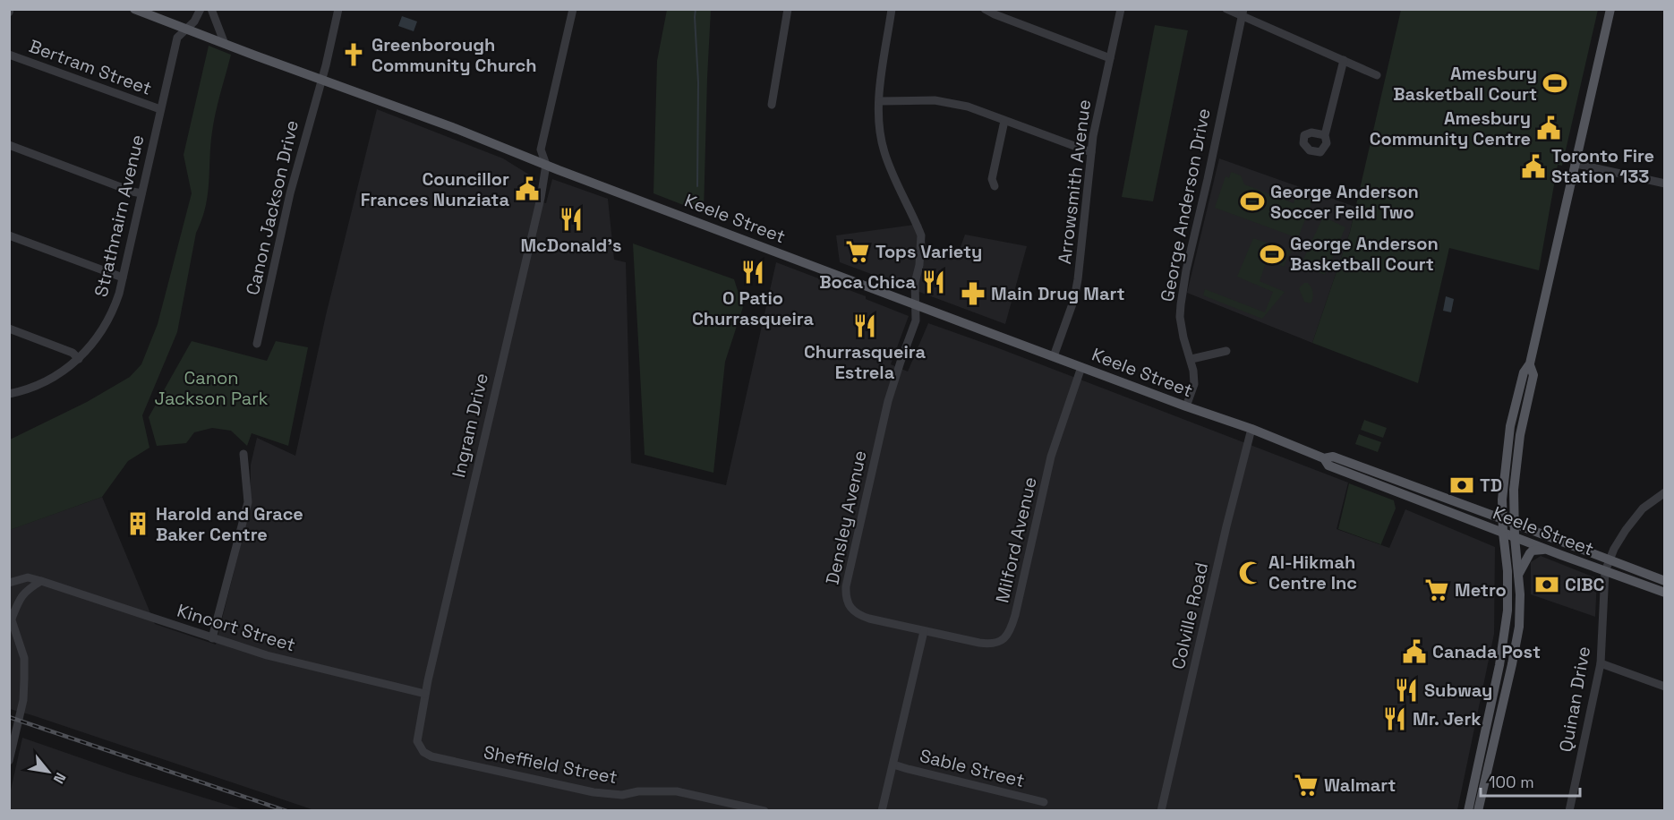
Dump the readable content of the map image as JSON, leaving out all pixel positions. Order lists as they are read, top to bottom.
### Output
{
  "streets": {
    "main road": ["Keele Street"],
    "street": [
      "Bertram Street",
      "Arrowsmith Avenue",
      "George Anderson Drive",
      "Canon Jackson Drive",
      "Strathnairn Avenue",
      "Ingram Drive",
      "Densley Avenue",
      "Milford Avenue",
      "Colville Road",
      "Kincort Street",
      "Quinan Drive",
      "Sheffield Street",
      "Sable Street"
    ]
  },
  "crossings": [
    ["Bertram Street", "Strathnairn Avenue"],
    ["Arrowsmith Avenue", "Keele Street"],
    ["George Anderson Drive", "Keele Street"],
    ["Canon Jackson Drive", "Keele Street"],
    ["Strathnairn Avenue", "Keele Street"],
    ["Keele Street", "Ingram Drive"],
    ["Keele Street", "Densley Avenue"],
    ["Keele Street", "Milford Avenue"],
    ["Keele Street", "Colville Road"],
    ["Keele Street", "Quinan Drive"],
    ["Ingram Drive", "Kincort Street"],
    ["Ingram Drive", "Sheffield Street"],
    ["Densley Avenue", "Milford Avenue"],
    ["Kincort Street", "Sheffield Street"]
  ],
  "parks": ["Canon Jackson Park"],
  "places": {
    "church": ["Greenborough Community Church"],
    "sports": ["Amesbury Basketball Court", "George Anderson Soccer Feild Two", "George Anderson Basketball Court"],
    "public building": [
      "Amesbury Community Centre",
      "Toronto Fire Station 133",
      "Councillor Frances Nunziata",
      "Canada Post"
    ],
    "restaurant": [
      "McDonald's",
      "O Patio Churrasqueira",
      "Boca Chica",
      "Churrasqueira Estrela",
      "Subway",
      "Mr. Jerk"
    ],
    "supermarket": ["Tops Variety", "Metro", "Walmart"],
    "pharmacy": ["Main Drug Mart"],
    "bank": ["TD", "CIBC"],
    "building": ["Harold and Grace Baker Centre"],
    "mosque": ["Al-Hikmah Centre Inc"]
  },
  "scale_bar": "100 m",
  "north": "bottom right"
}
